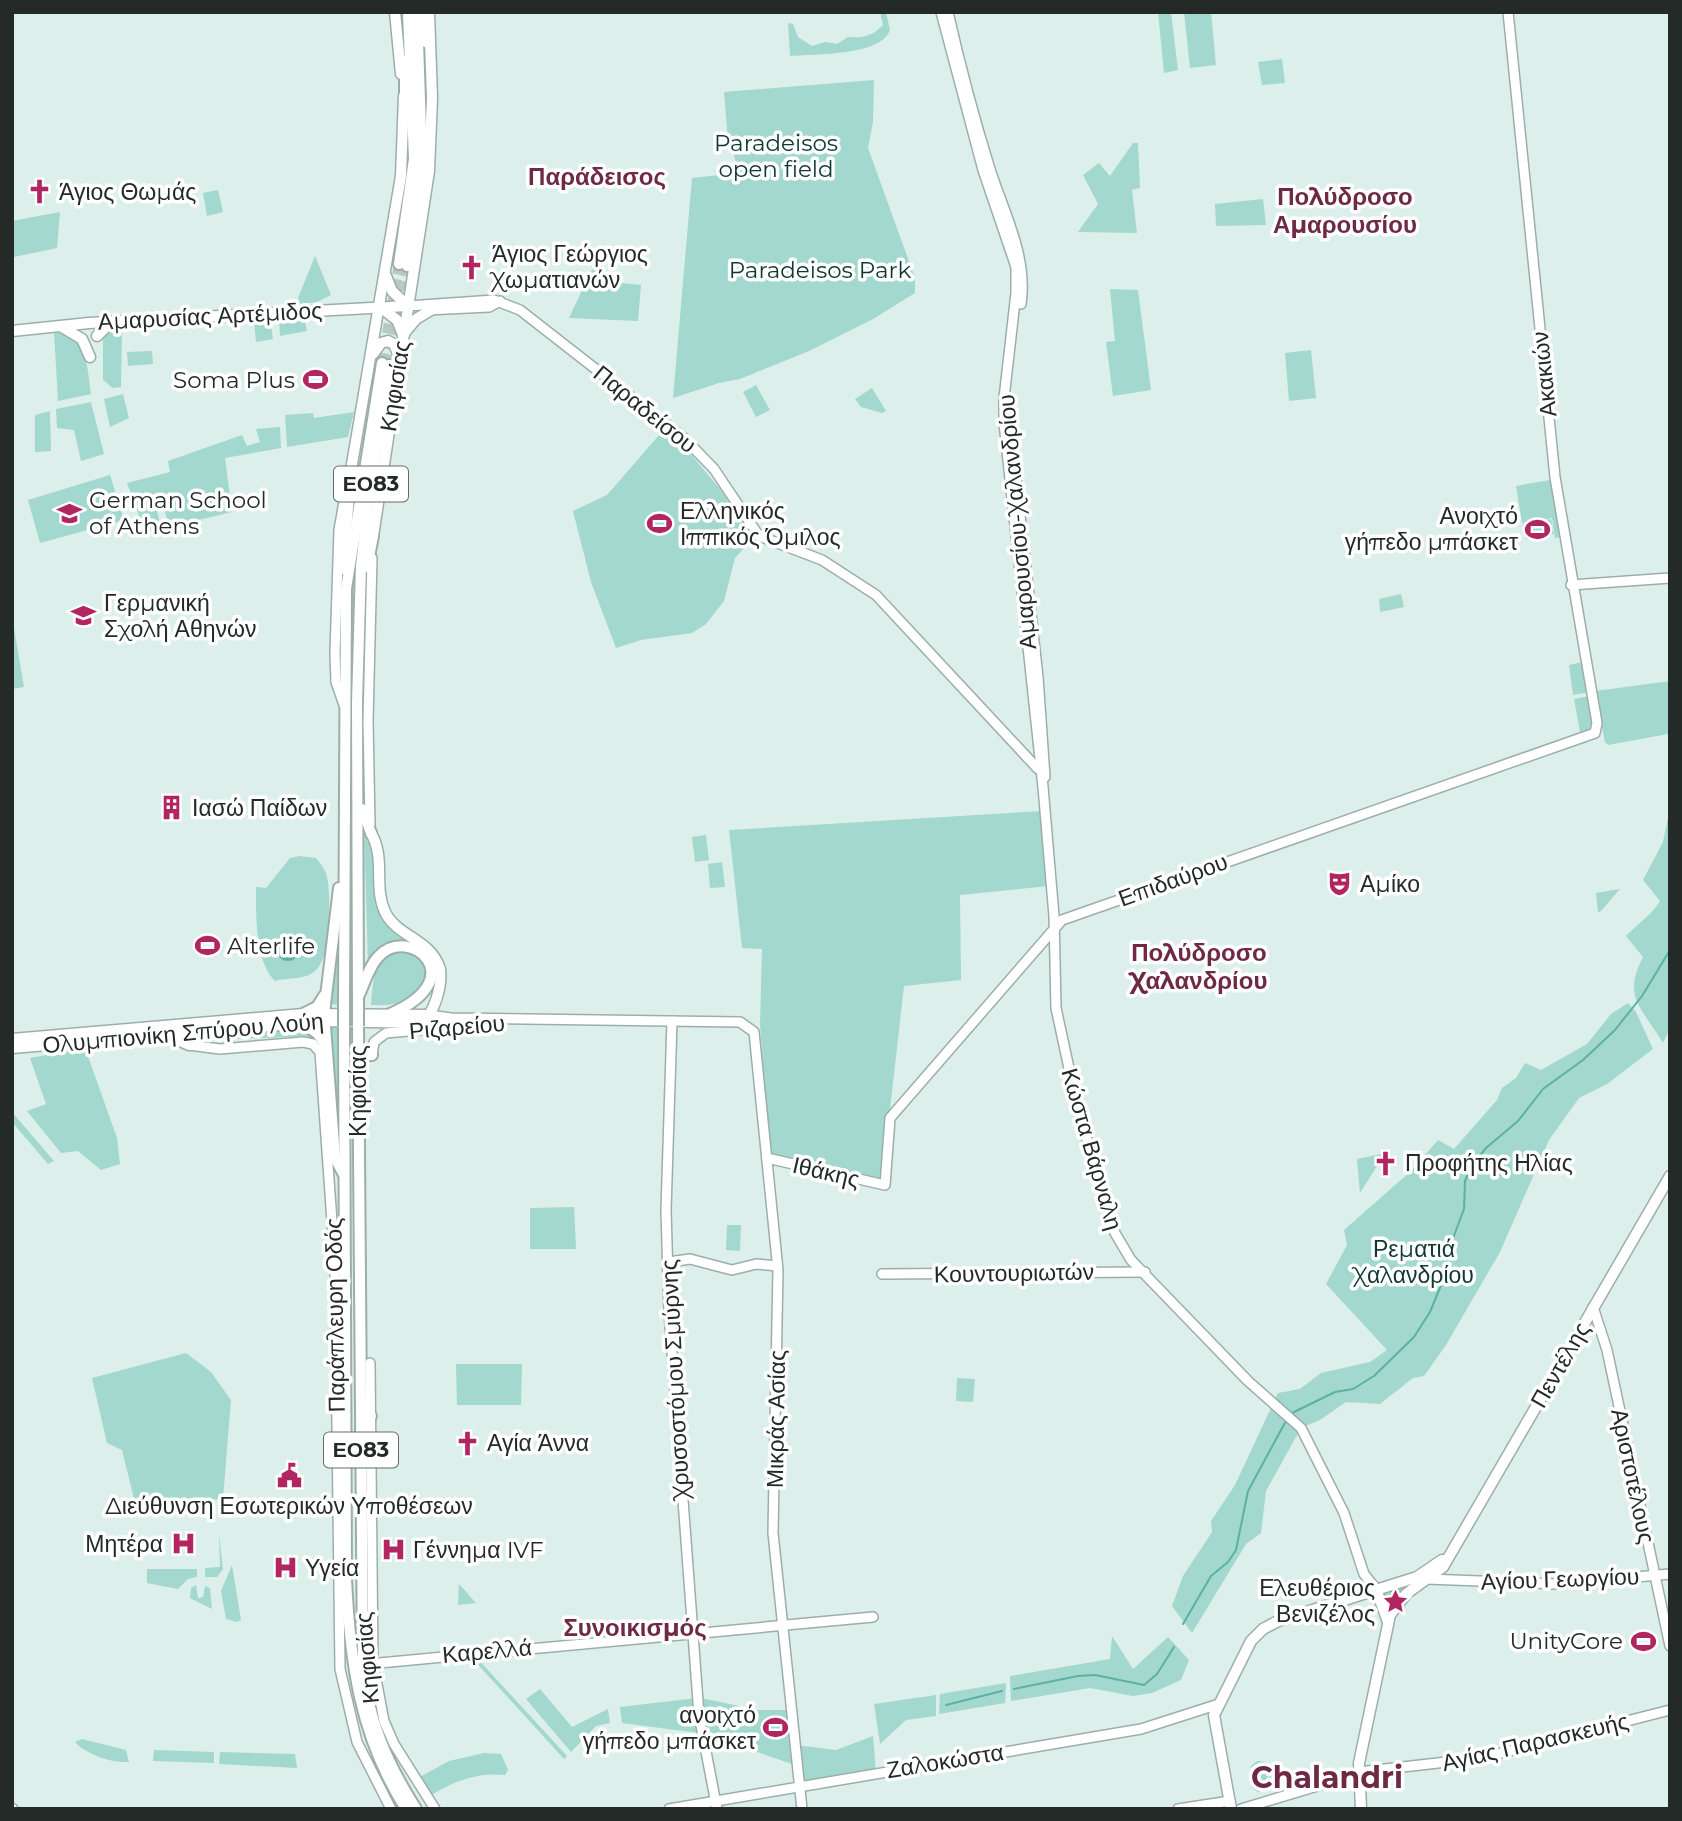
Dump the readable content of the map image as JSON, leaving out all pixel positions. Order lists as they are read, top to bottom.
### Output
{
  "streets": {
    "main road": [
      "Αμαρυσίας Αρτέμιδος",
      "Κηφισίας",
      "ΕΟ83",
      "Ριζαρείου",
      "Ολυμπιονίκη Σπύρου Λούη",
      "Πεντέλης"
    ],
    "street": [
      "Ακακιών",
      "Παραδείσου",
      "Αμαρουσίου-Χαλανδρίου",
      "Επιδαύρου",
      "Κώστα Βάρναλη",
      "Ιθάκης",
      "Κουντουριωτών",
      "Παράπλευρη Οδός",
      "Χρυσοστόμου Σμύρνης",
      "Μικράς Ασίας",
      "Αριστοτέλους",
      "Αγίου Γεωργίου",
      "Καρελλά",
      "Αγίας Παρασκευής",
      "Ζαλοκώστα"
    ]
  },
  "crossings": [
    ["Αμαρυσίας Αρτέμιδος", "Κηφισίας"],
    ["Ακακιών", "Επιδαύρου"],
    ["Κηφισίας", "Ριζαρείου"],
    ["Κηφισίας", "Ολυμπιονίκη Σπύρου Λούη"],
    ["Κηφισίας", "Παράπλευρη Οδός"],
    ["Κηφισίας", "Καρελλά"],
    ["Παραδείσου", "Κώστα Βάρναλη"],
    ["Αμαρουσίου-Χαλανδρίου", "Κώστα Βάρναλη"],
    ["Επιδαύρου", "Κώστα Βάρναλη"],
    ["Επιδαύρου", "Ιθάκης"],
    ["Ριζαρείου", "Ολυμπιονίκη Σπύρου Λούη"],
    ["Ριζαρείου", "Χρυσοστόμου Σμύρνης"],
    ["Ριζαρείου", "Μικράς Ασίας"],
    ["Κώστα Βάρναλη", "Κουντουριωτών"],
    ["Ιθάκης", "Μικράς Ασίας"],
    ["Πεντέλης", "Αριστοτέλους"],
    ["Πεντέλης", "Αγίου Γεωργίου"],
    ["Χρυσοστόμου Σμύρνης", "Καρελλά"],
    ["Χρυσοστόμου Σμύρνης", "Ζαλοκώστα"],
    ["Μικράς Ασίας", "Καρελλά"],
    ["Μικράς Ασίας", "Ζαλοκώστα"],
    ["Αριστοτέλους", "Αγίου Γεωργίου"]
  ],
  "districts": [
    "Παράδεισος",
    "Πολύδροσο Αμαρουσίου",
    "Πολύδροσο Χαλανδρίου",
    "Συνοικισμός",
    "Chalandri"
  ],
  "parks": ["Paradeisos open field", "Paradeisos Park", "Ρεματιά Χαλανδρίου"],
  "places": {
    "church": [
      "Άγιος Θωμάς",
      "Άγιος Γεώργιος Χωματιανών",
      "Προφήτης Ηλίας",
      "Αγία Άννα"
    ],
    "sports": [
      "Soma Plus",
      "Ελληνικός Ιππικός Όμιλος",
      "Ανοιχτό γήπεδο μπάσκετ",
      "Alterlife",
      "UnityCore",
      "ανοιχτό γήπεδο μπάσκετ"
    ],
    "school or university": ["German School of Athens", "Γερμανική Σχολή Αθηνών"],
    "building": ["Ιασώ Παίδων"],
    "theatre": ["Αμίκο"],
    "public building": ["Διεύθυνση Εσωτερικών Υποθέσεων"],
    "hospital": ["Μητέρα", "Γέννημα IVF", "Υγεία"],
    "place": ["Ελευθέριος Βενιζέλος"]
  }
}
